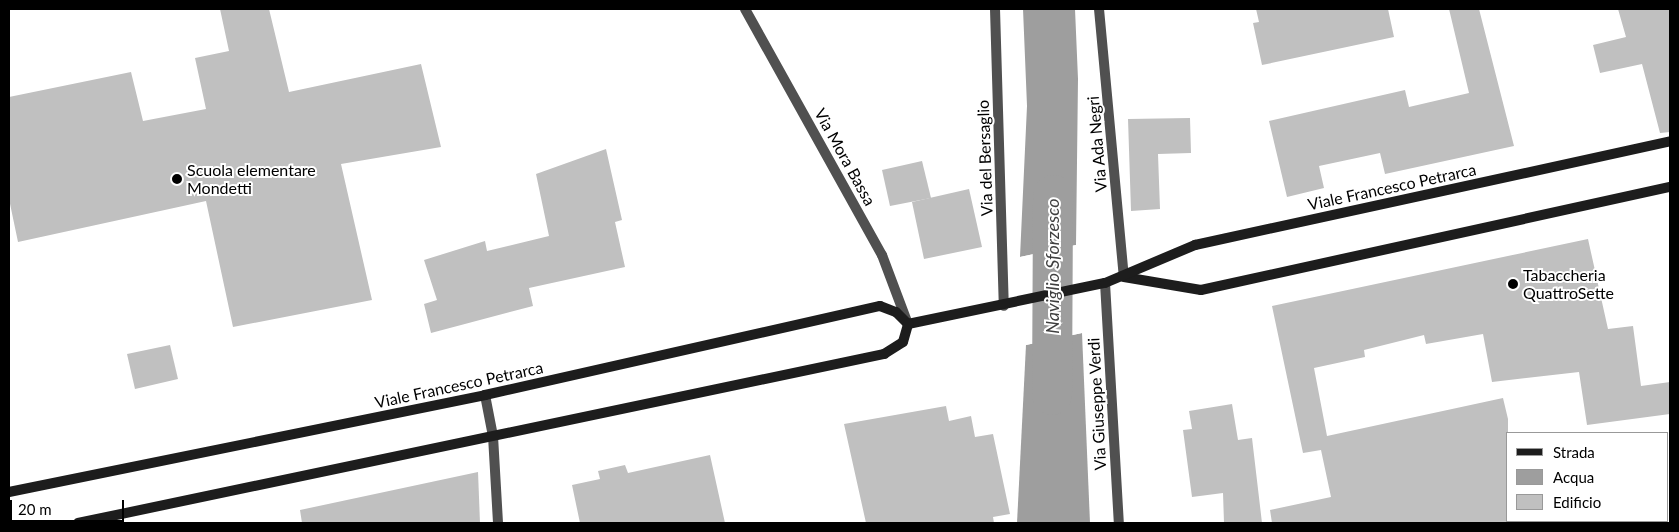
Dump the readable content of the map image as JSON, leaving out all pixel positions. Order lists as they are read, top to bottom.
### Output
{
  "streets": {
    "main road": ["Viale Francesco Petrarca"],
    "street": [
      "Via Ada Negri",
      "Via Mora Bassa",
      "Via del Bersaglio",
      "Via Giuseppe Verdi"
    ]
  },
  "crossings": [
    ["Via Ada Negri", "Viale Francesco Petrarca"],
    ["Via Mora Bassa", "Viale Francesco Petrarca"],
    ["Via del Bersaglio", "Viale Francesco Petrarca"],
    ["Viale Francesco Petrarca", "Via Giuseppe Verdi"]
  ],
  "water": ["Naviglio Sforzesco"],
  "places": ["Scuola elementare Mondetti", "Tabaccheria QuattroSette"],
  "legend": ["Strada", "Acqua", "Edificio"],
  "scale_bar": "20 m"
}
